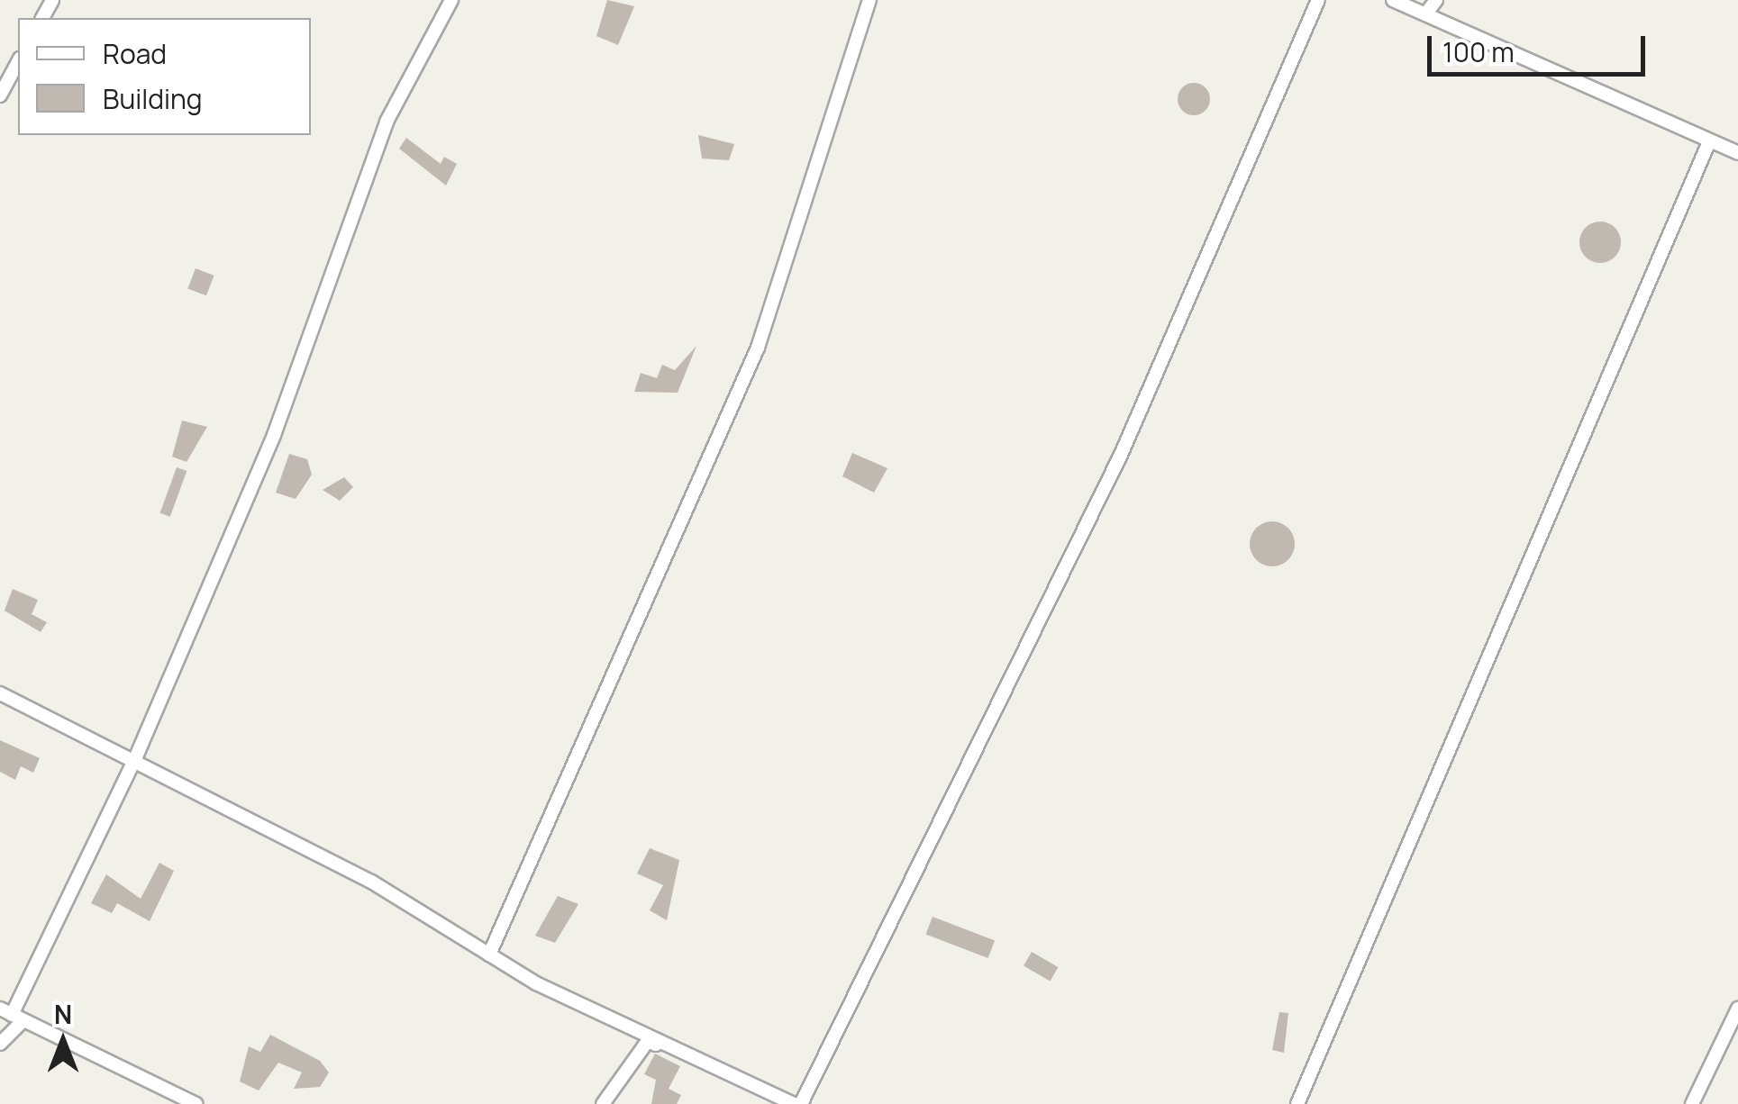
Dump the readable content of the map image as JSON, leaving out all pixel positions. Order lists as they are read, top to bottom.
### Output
{
  "legend": ["Road", "Building"],
  "scale_bar": "100 m",
  "north": "top"
}
